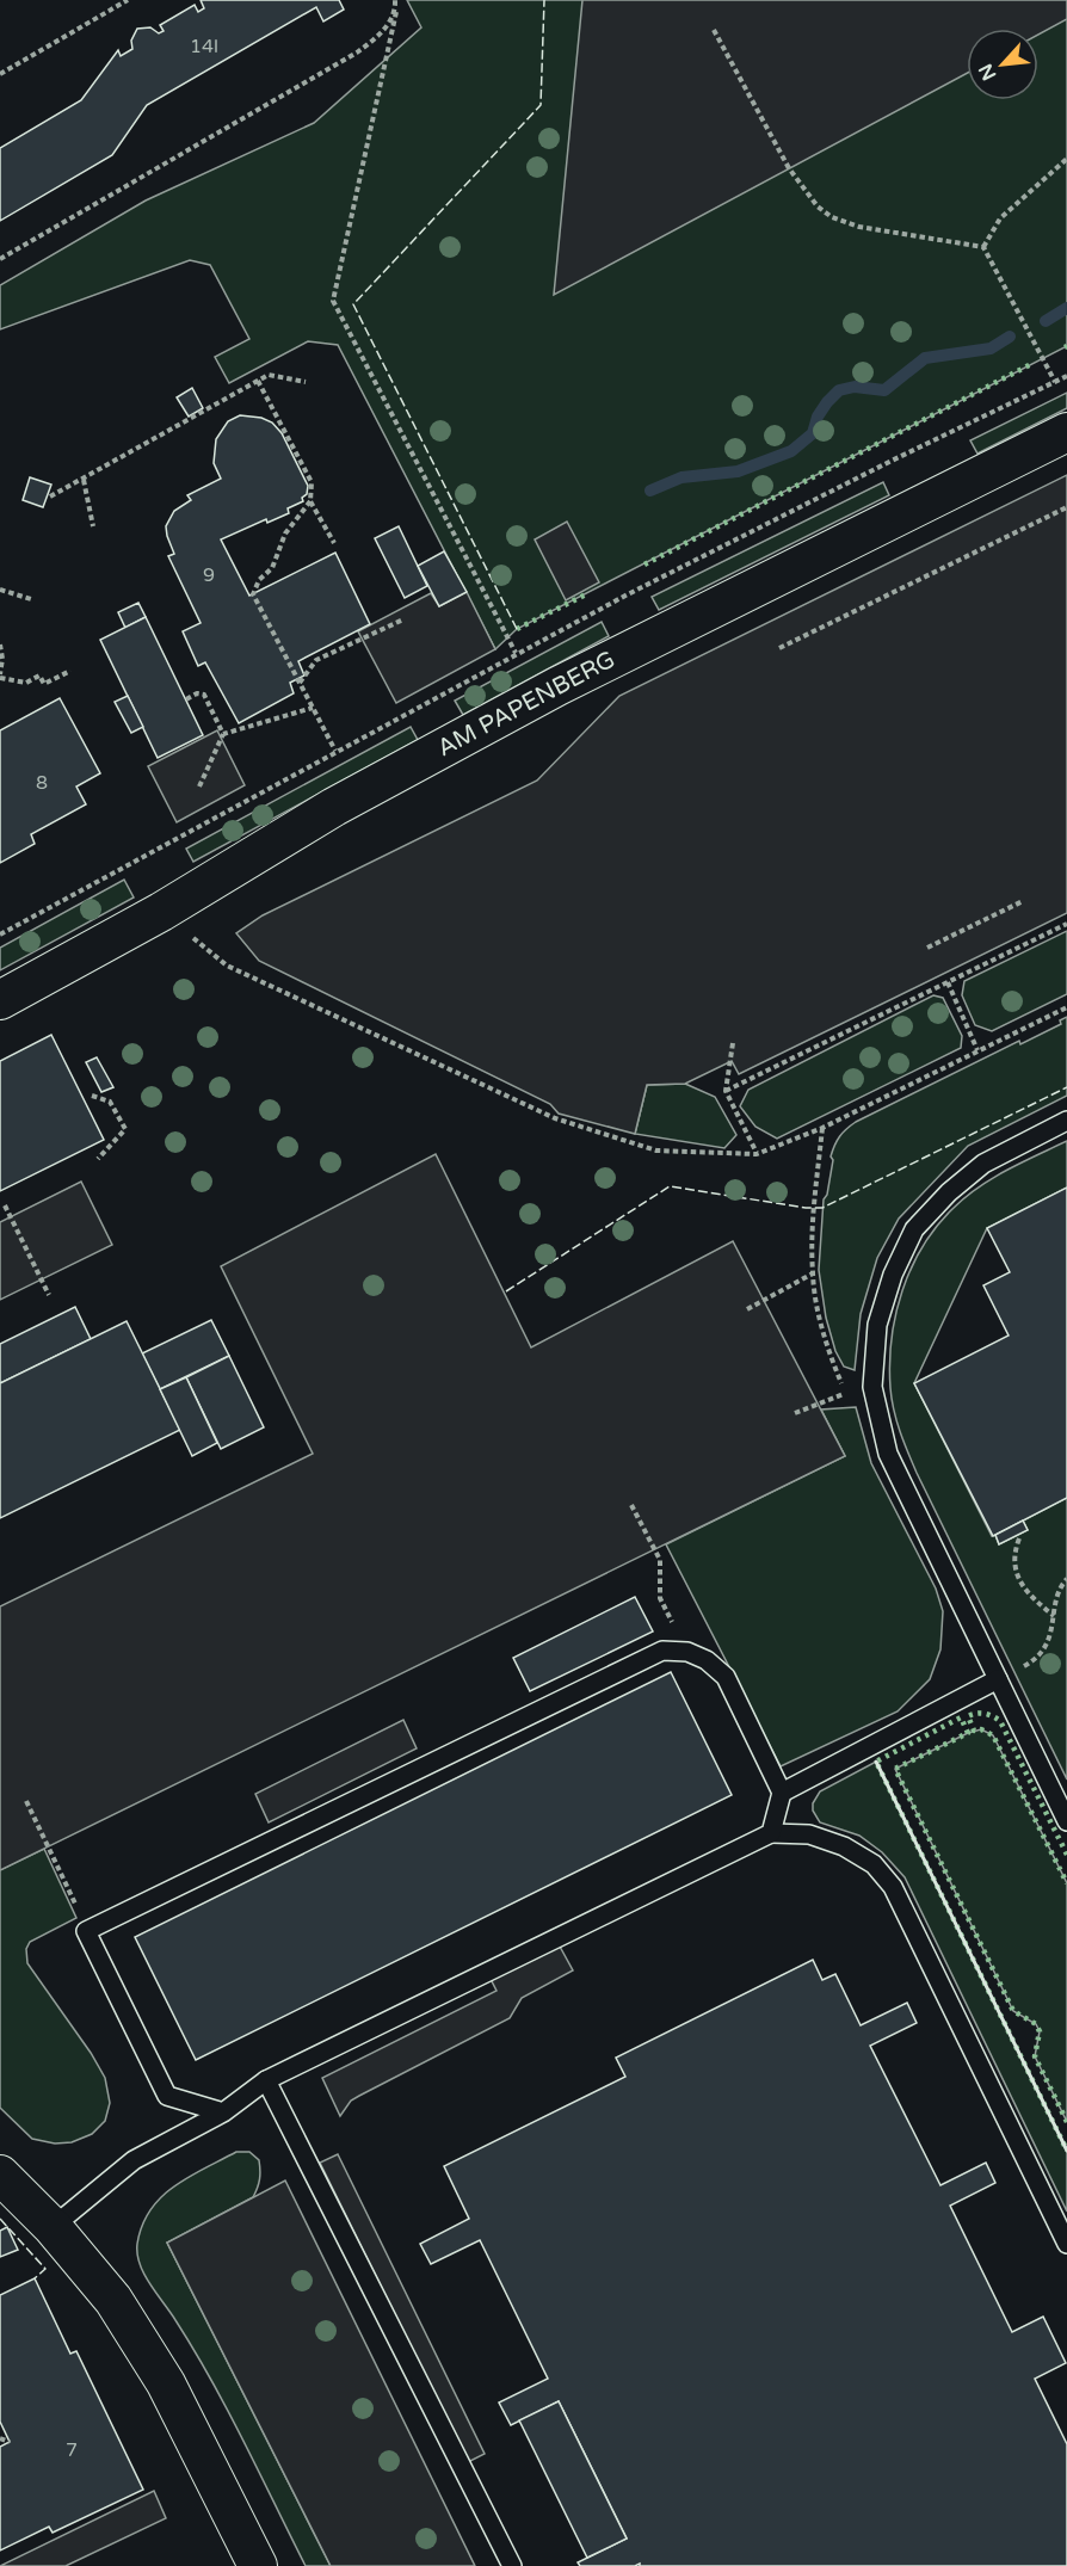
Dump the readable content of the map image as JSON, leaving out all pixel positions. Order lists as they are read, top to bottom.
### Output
{
  "streets": {
    "street": ["AM PAPENBERG"]
  },
  "house_numbers": [
    "14l",
    "9",
    "8",
    "7"
  ],
  "north": "bottom left"
}
